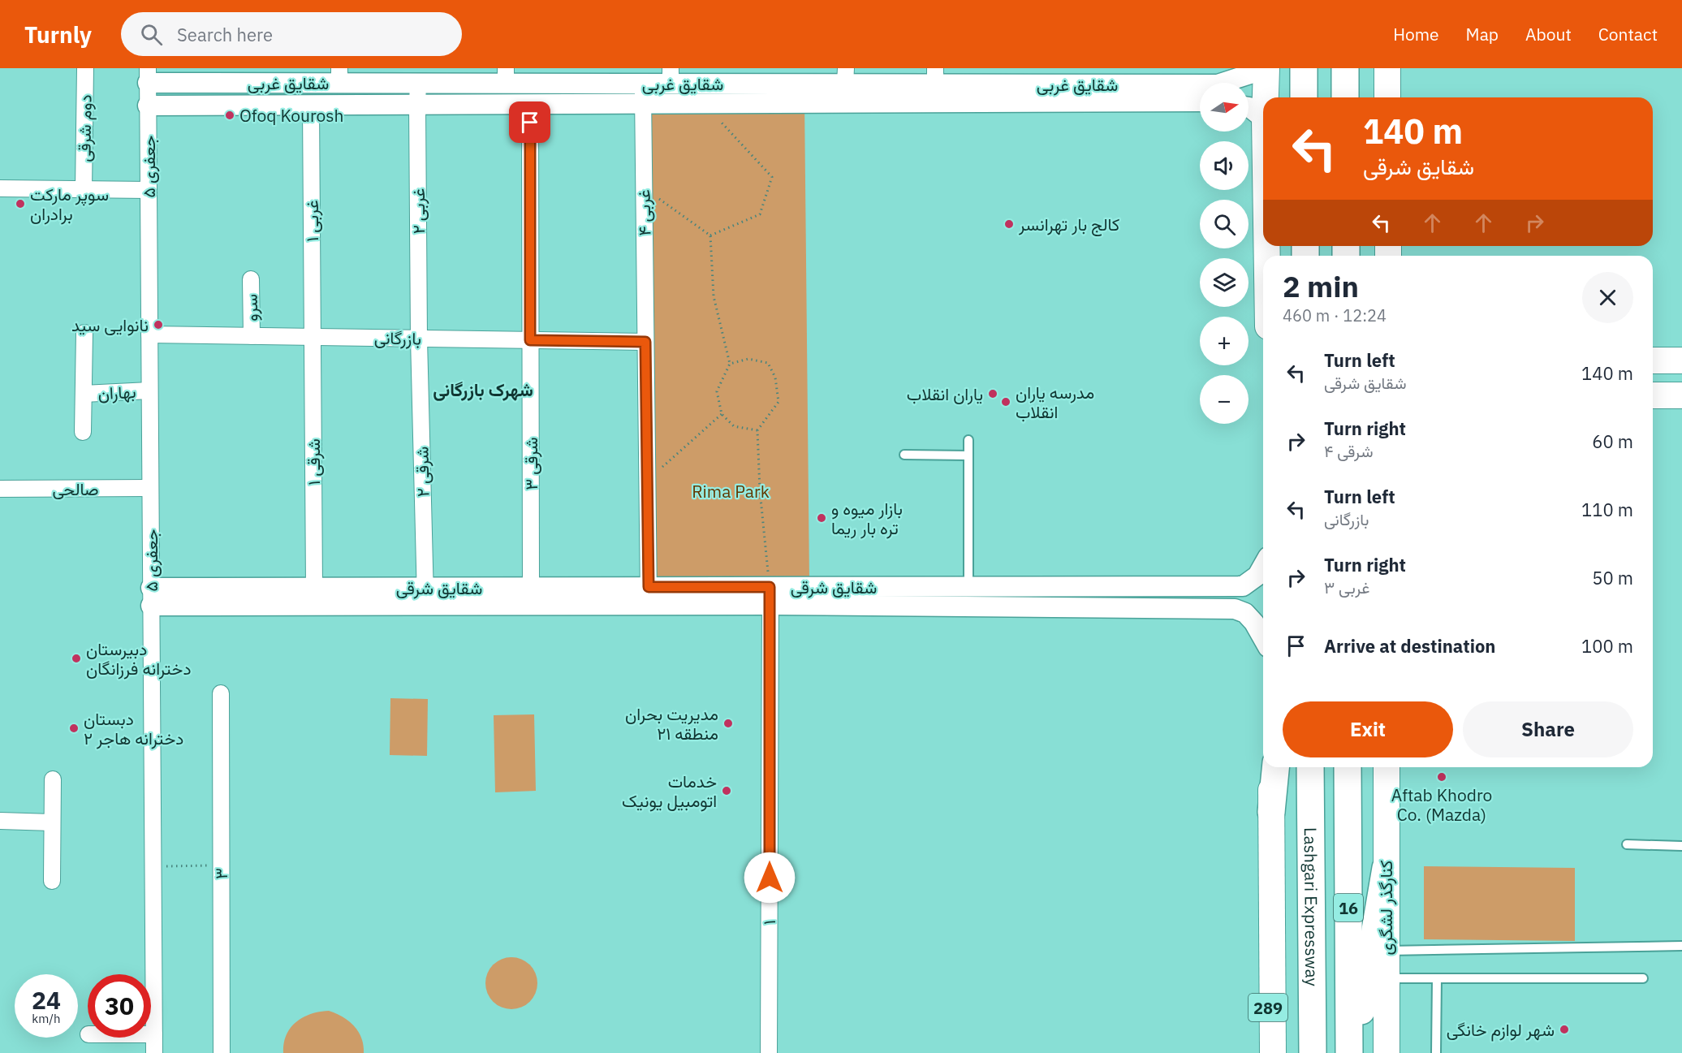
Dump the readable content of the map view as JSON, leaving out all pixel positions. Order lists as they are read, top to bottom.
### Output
{
  "streets": {
    "highway": ["Lashgari Expressway", "16"],
    "main road": ["کنارگذر لشگری", "289"],
    "street": [
      "شقایق غربی",
      "دوم شرقی",
      "جعفری ۵",
      "۲ غربی",
      "۴ غربی",
      "۱ غربی",
      "سرو",
      "بازرگانی",
      "بهاران",
      "۱ شرقی",
      "۳ شرقی",
      "۲ شرقی",
      "صالحی",
      "شقایق شرقی",
      "۳",
      "۱"
    ]
  },
  "crossings": [
    ["شقایق غربی", "جعفری ۵"],
    ["شقایق غربی", "۲ غربی"],
    ["شقایق غربی", "۴ غربی"],
    ["شقایق غربی", "۱ غربی"],
    ["شقایق غربی", "۳ شرقی"],
    ["جعفری ۵", "بازرگانی"],
    ["جعفری ۵", "بهاران"],
    ["جعفری ۵", "صالحی"],
    ["جعفری ۵", "شقایق شرقی"],
    ["۲ غربی", "بازرگانی"],
    ["۲ غربی", "۲ شرقی"],
    ["۴ غربی", "بازرگانی"],
    ["۴ غربی", "شقایق شرقی"],
    ["۱ غربی", "بازرگانی"],
    ["۱ غربی", "۱ شرقی"],
    ["سرو", "بازرگانی"],
    ["بازرگانی", "۱ شرقی"],
    ["بازرگانی", "۳ شرقی"],
    ["بازرگانی", "۲ شرقی"],
    ["۱ شرقی", "شقایق شرقی"],
    ["۳ شرقی", "شقایق شرقی"],
    ["۲ شرقی", "شقایق شرقی"],
    ["شقایق شرقی", "۱"]
  ],
  "districts": ["شهرک بازرگانی"],
  "parks": ["Rima Park"],
  "places": [
    "Ofoq Kourosh",
    "سوپر مارکت برادران",
    "کالج بار تهرانسر",
    "نانوایی سید",
    "یاران انقلاب",
    "مدرسه یاران انقلاب",
    "بازار میوه و تره بار ریما",
    "دبیرستان دخترانه فرزانگان",
    "مدیریت بحران منطقه ۲۱",
    "دبستان دخترانه هاجر ۲",
    "Aftab Khodro Co. (Mazda)",
    "خدمات اتومبیل یونیک",
    "شهر لوازم خانگی"
  ],
  "north": "right",
  "page": {
    "header": "Turnly",
    "search": "Search here",
    "nav": [
      "Home",
      "Map",
      "About",
      "Contact"
    ],
    "map_buttons": ["+", "−"],
    "turn": ["140 m", "شقایق شرقی"],
    "heading": ["2 min", "460 m · 12:24"],
    "list": [
      {
        "name": "Turn left",
        "note": "شقایق شرقی",
        "value": "140 m"
      },
      {
        "name": "Turn right",
        "note": "۴ شرقی",
        "value": "60 m"
      },
      {
        "name": "Turn left",
        "note": "بازرگانی",
        "value": "110 m"
      },
      {
        "name": "Turn right",
        "note": "۳ غربی",
        "value": "50 m"
      },
      {
        "name": "Arrive at destination",
        "value": "100 m"
      }
    ],
    "buttons": ["Exit", "Share"],
    "speed": "24 km/h",
    "limit": "30"
  }
}
